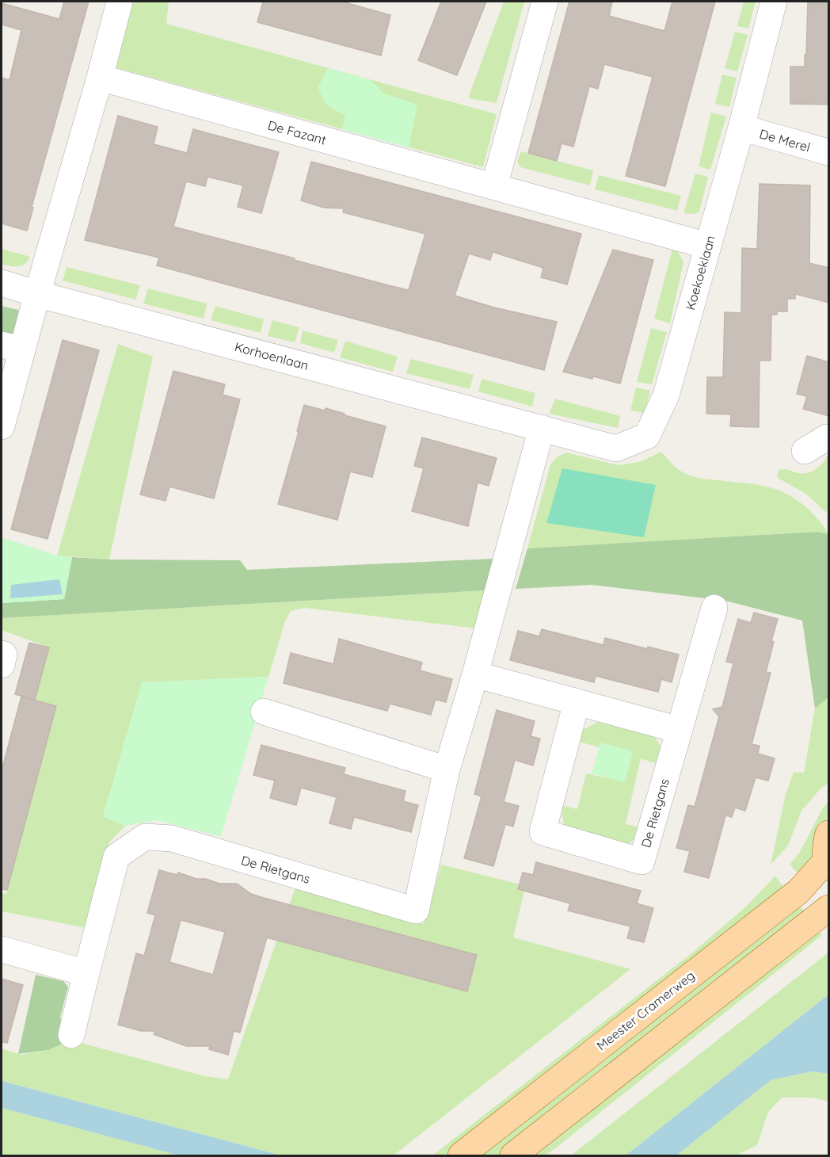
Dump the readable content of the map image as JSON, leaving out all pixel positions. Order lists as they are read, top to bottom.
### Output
{
  "streets": {
    "main road": ["Meester Cramerweg"],
    "street": [
      "De Fazant",
      "De Merel",
      "Koekoeklaan",
      "Korhoenlaan",
      "De Rietgans"
    ]
  },
  "crossings": [
    ["De Fazant", "Koekoeklaan"],
    ["De Merel", "Koekoeklaan"],
    ["Koekoeklaan", "Korhoenlaan"],
    ["Koekoeklaan", "De Rietgans"],
    ["Korhoenlaan", "De Rietgans"]
  ]
}
